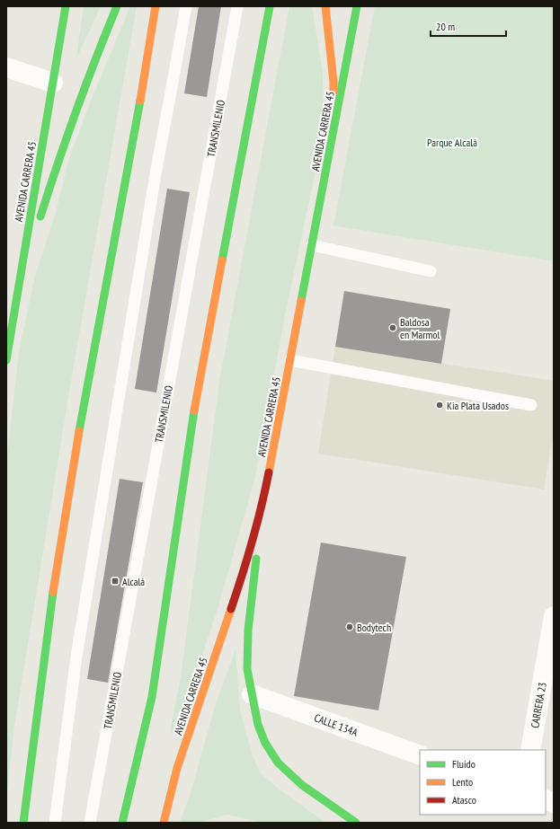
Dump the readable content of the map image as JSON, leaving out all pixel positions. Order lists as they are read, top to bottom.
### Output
{
  "streets": {
    "highway": ["AVENIDA CARRERA 45"],
    "street": ["CARRERA 23", "CALLE 134A"],
    "lane": ["TRANSMILENIO"]
  },
  "parks": ["Parque Alcalá"],
  "places": {
    "other": ["Baldosa en Marmol", "Kia Plata Usados", "Bodytech"],
    "transit": ["Alcalá"]
  },
  "legend": ["Fluido", "Lento", "Atasco"],
  "scale_bar": "20 m"
}
